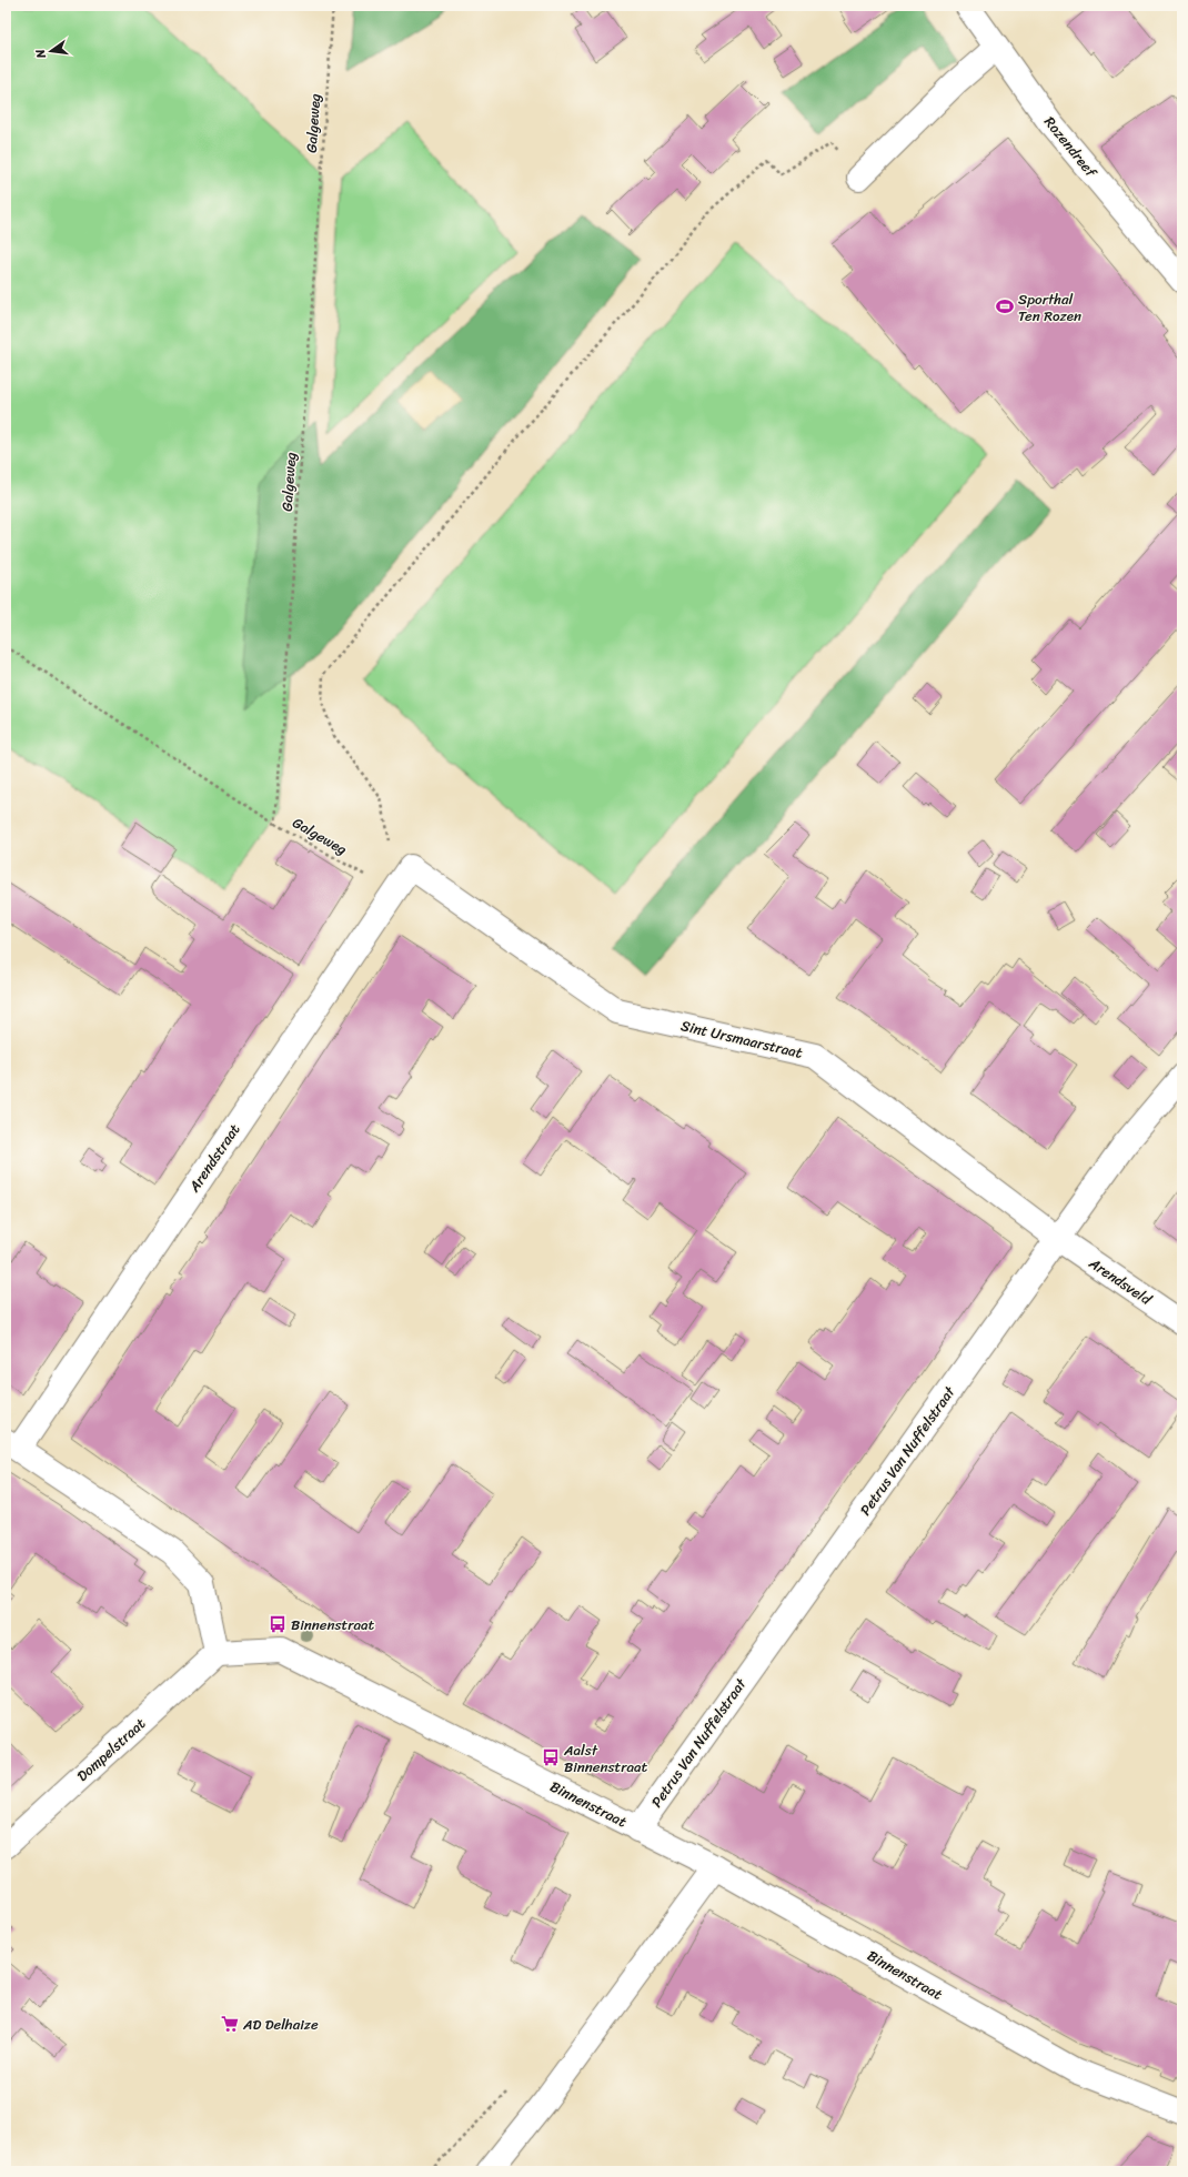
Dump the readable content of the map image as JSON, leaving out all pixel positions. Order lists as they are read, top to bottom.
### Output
{
  "streets": {
    "street": [
      "Rozendreef",
      "Sint Ursmaarstraat",
      "Arendstraat",
      "Arendsveld",
      "Petrus Van Nuffelstraat",
      "Dompelstraat",
      "Binnenstraat"
    ],
    "path": ["Galgeweg"]
  },
  "crossings": [
    ["Galgeweg", "Sint Ursmaarstraat"],
    ["Galgeweg", "Arendstraat"],
    ["Sint Ursmaarstraat", "Arendstraat"],
    ["Sint Ursmaarstraat", "Arendsveld"],
    ["Sint Ursmaarstraat", "Petrus Van Nuffelstraat"],
    ["Arendsveld", "Petrus Van Nuffelstraat"],
    ["Petrus Van Nuffelstraat", "Binnenstraat"],
    ["Dompelstraat", "Binnenstraat"]
  ],
  "places": {
    "sports": ["Sporthal Ten Rozen"],
    "bus stop": ["Binnenstraat", "Aalst Binnenstraat"],
    "supermarket": ["AD Delhaize"]
  },
  "north": "left"
}
